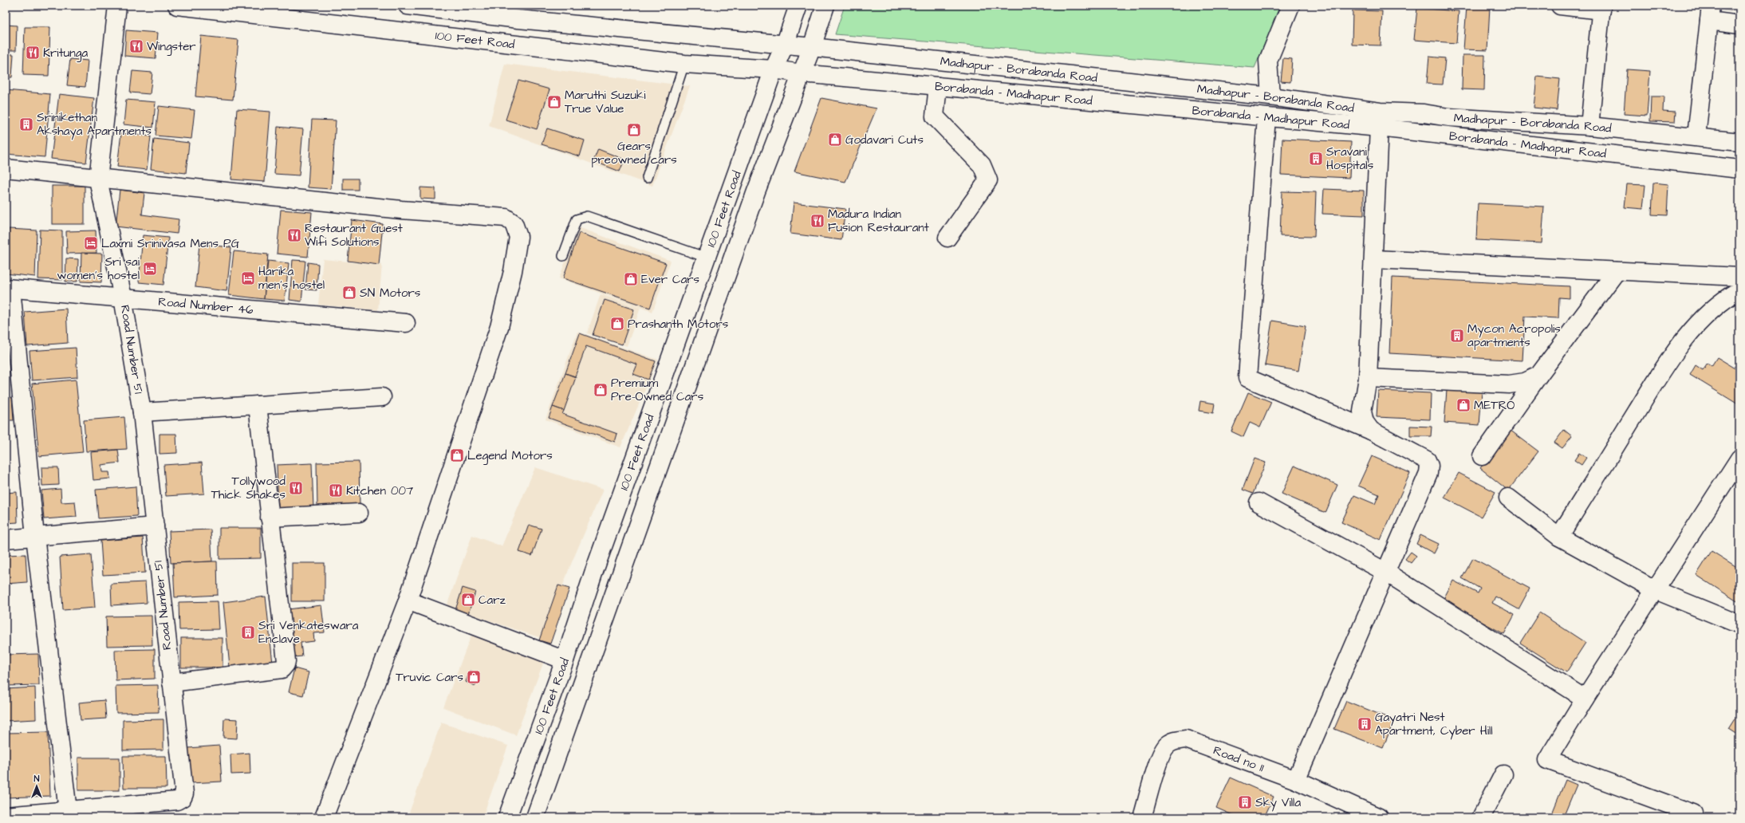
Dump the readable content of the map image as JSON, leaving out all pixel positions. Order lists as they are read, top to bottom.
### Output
{
  "streets": {
    "street": [
      "100 Feet Road",
      "Madhapur - Borabanda Road",
      "Borabanda - Madhapur Road",
      "Road Number 46",
      "Road Number 51",
      "Road no 11"
    ]
  },
  "crossings": [
    ["100 Feet Road", "Madhapur - Borabanda Road"],
    ["100 Feet Road", "Borabanda - Madhapur Road"],
    ["Road Number 46", "Road Number 51"]
  ],
  "places": {
    "restaurant": [
      "Wingster",
      "Kritunga",
      "Madura Indian Fusion Restaurant",
      "Restaurant Guest Wifi Solutions",
      "Tollywood Thick Shakes",
      "Kitchen 007"
    ],
    "shop": [
      "Maruthi Suzuki True Value",
      "Gears preowned cars",
      "Godavari Cuts",
      "Ever Cars",
      "SN Motors",
      "Prashanth Motors",
      "Premium Pre-Owned Cars",
      "METRO",
      "Legend Motors",
      "Carz",
      "Truvic Cars"
    ],
    "building": [
      "Srinikethan Akshaya Apartments",
      "Sravani Hospitals",
      "Mycon Acropolis apartments",
      "Sri Venkateswara Enclave",
      "Gayatri Nest Apartment, Cyber Hill",
      "Sky Villa"
    ],
    "hotel": ["Laxmi Srinivasa Mens PG", "Sri sai women's hostel", "Harika men's hostel"]
  },
  "north": "top"
}
